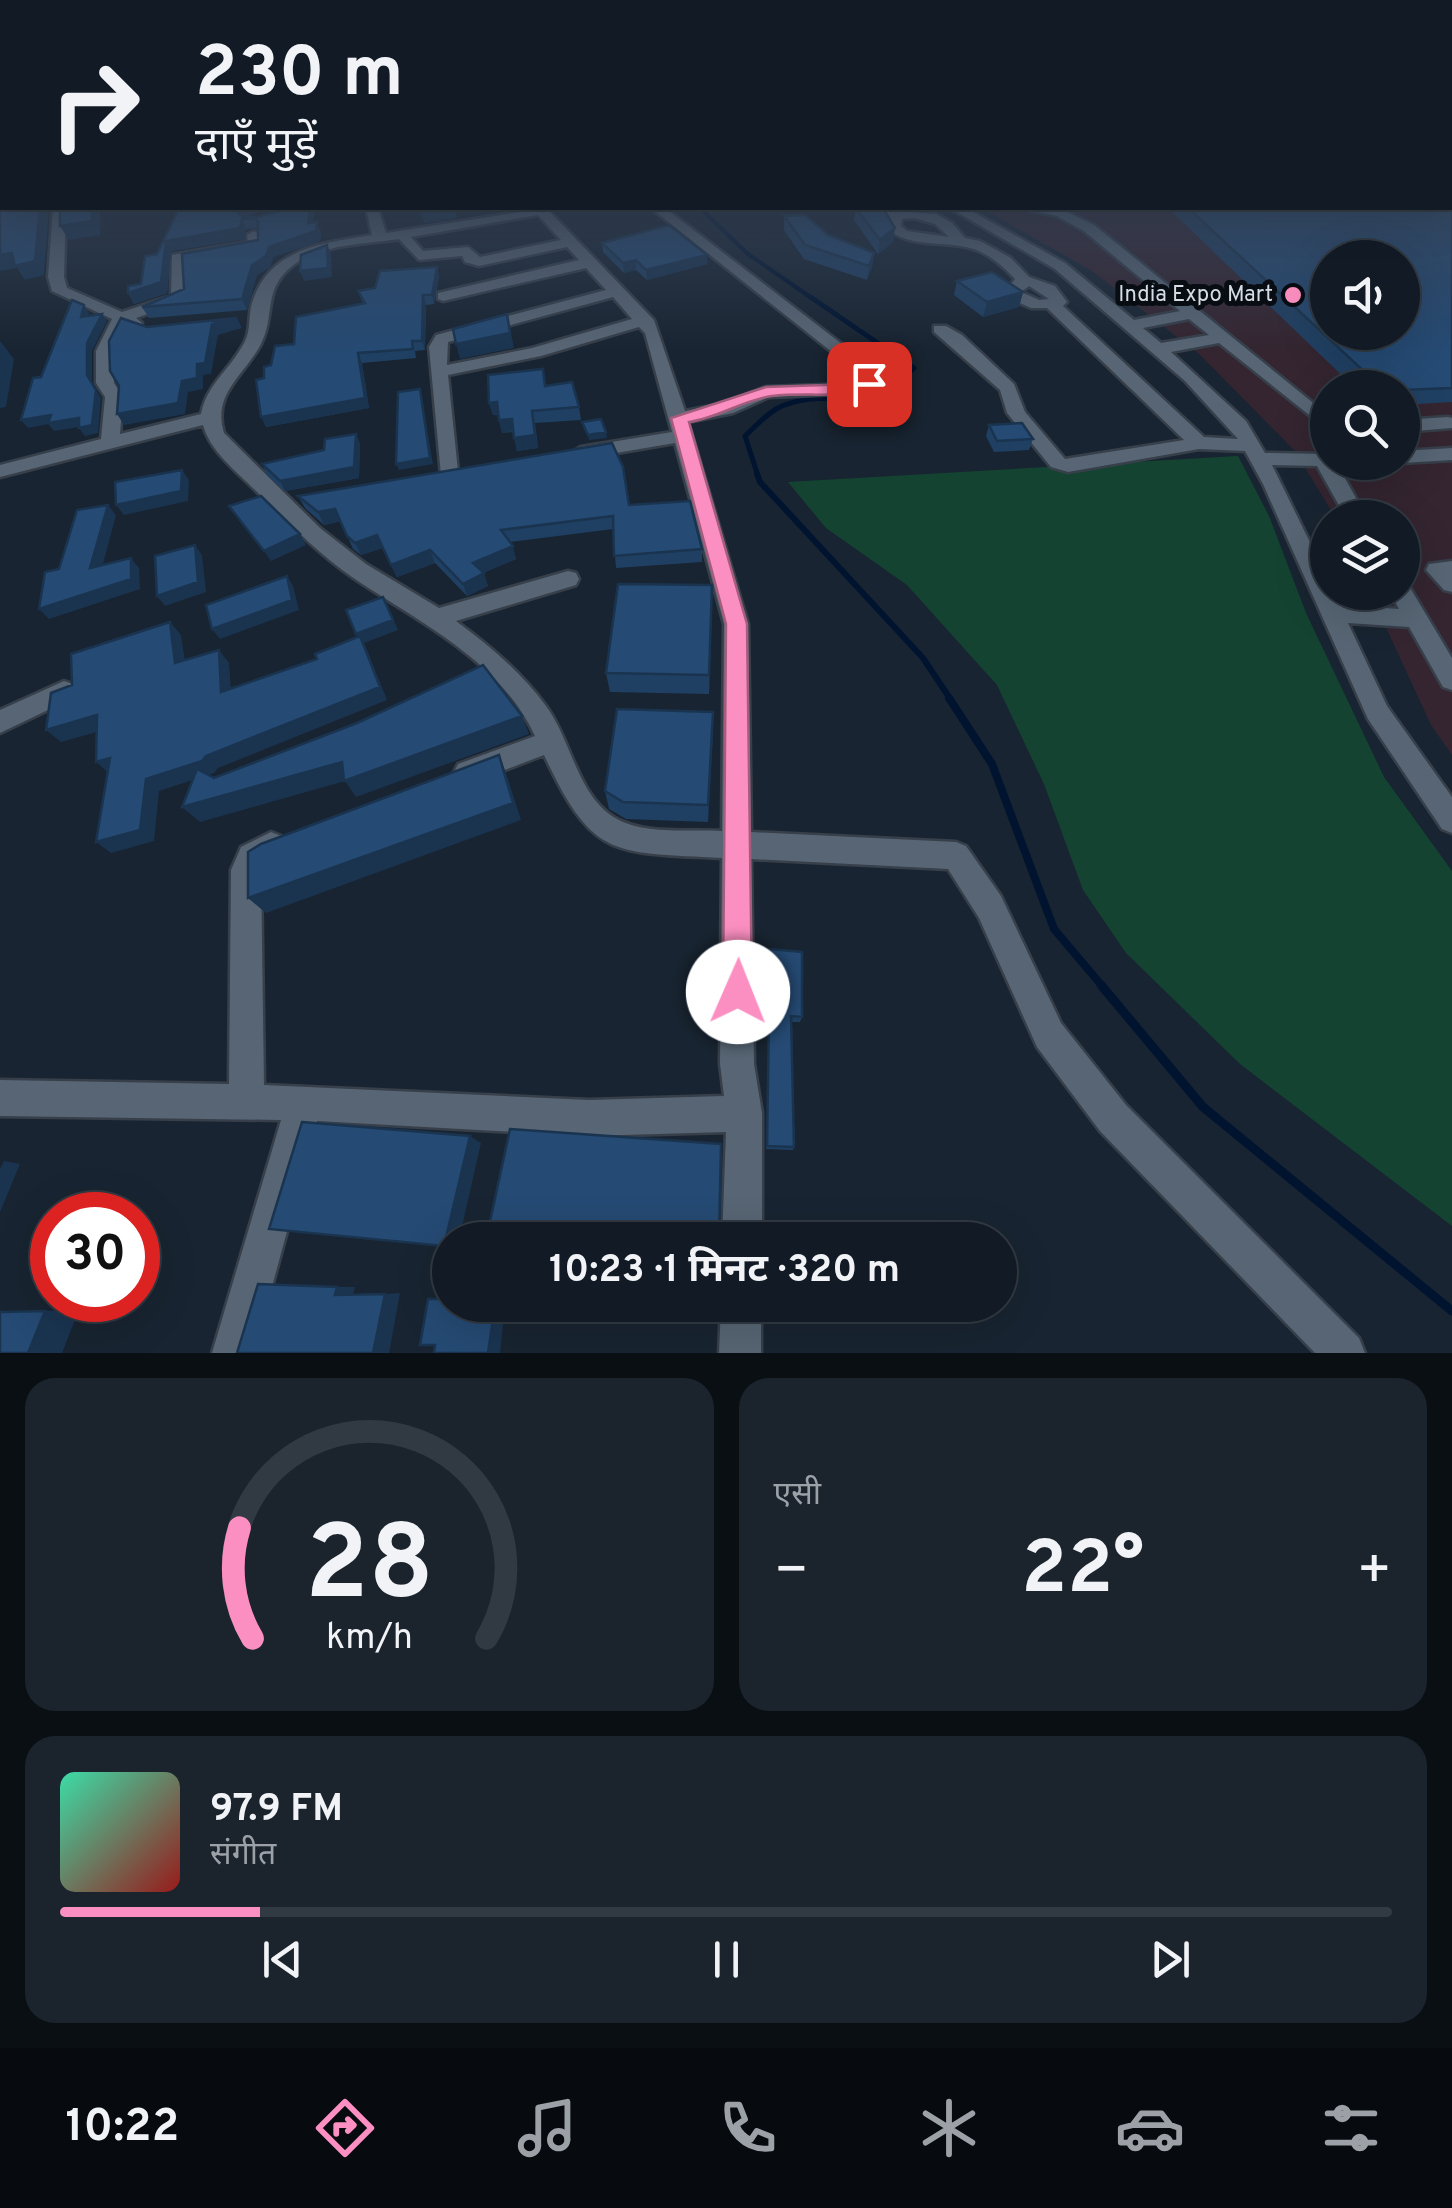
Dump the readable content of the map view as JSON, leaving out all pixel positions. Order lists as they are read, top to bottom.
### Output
{
  "places": ["India Expo Mart"],
  "page": {
    "turn": ["230 m", "दाएँ मुड़ें"],
    "limit": "30",
    "trip": "10:23 · 1 मिनट · 320 m",
    "tile": "एसी",
    "heat": ["−", "22°", "+"],
    "song": ["97.9 FM", "संगीत"],
    "tabs": "10:22",
    "gauge": ["28", "km/h"]
  }
}
